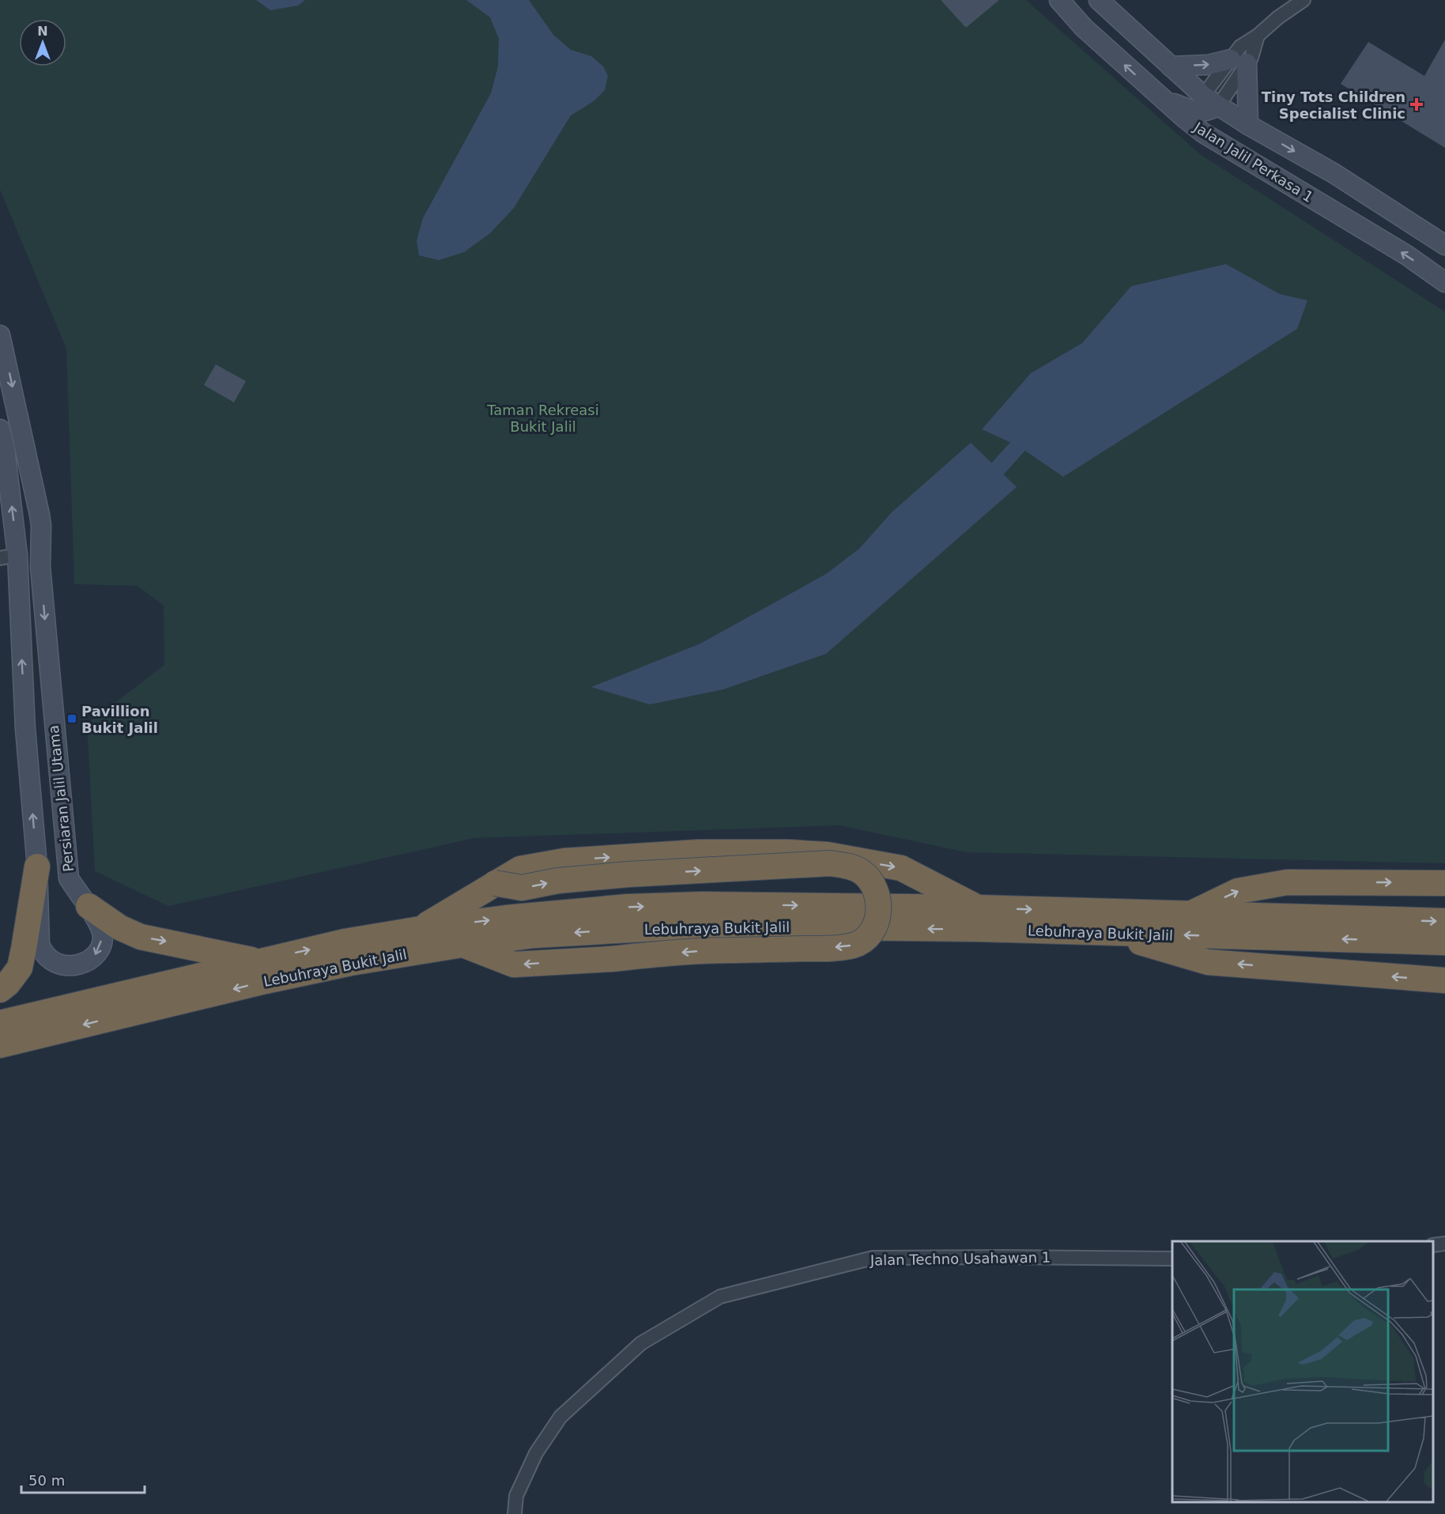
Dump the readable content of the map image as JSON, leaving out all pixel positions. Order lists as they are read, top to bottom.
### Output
{
  "streets": {
    "highway": ["Lebuhraya Bukit Jalil"],
    "street": ["Jalan Jalil Perkasa 1", "Persiaran Jalil Utama", "Jalan Techno Usahawan 1"]
  },
  "parks": ["Taman Rekreasi Bukit Jalil"],
  "places": {
    "health": ["Tiny Tots Children Specialist Clinic"],
    "transit": ["Pavillion Bukit Jalil"]
  },
  "scale_bar": "50 m",
  "north": "top"
}
